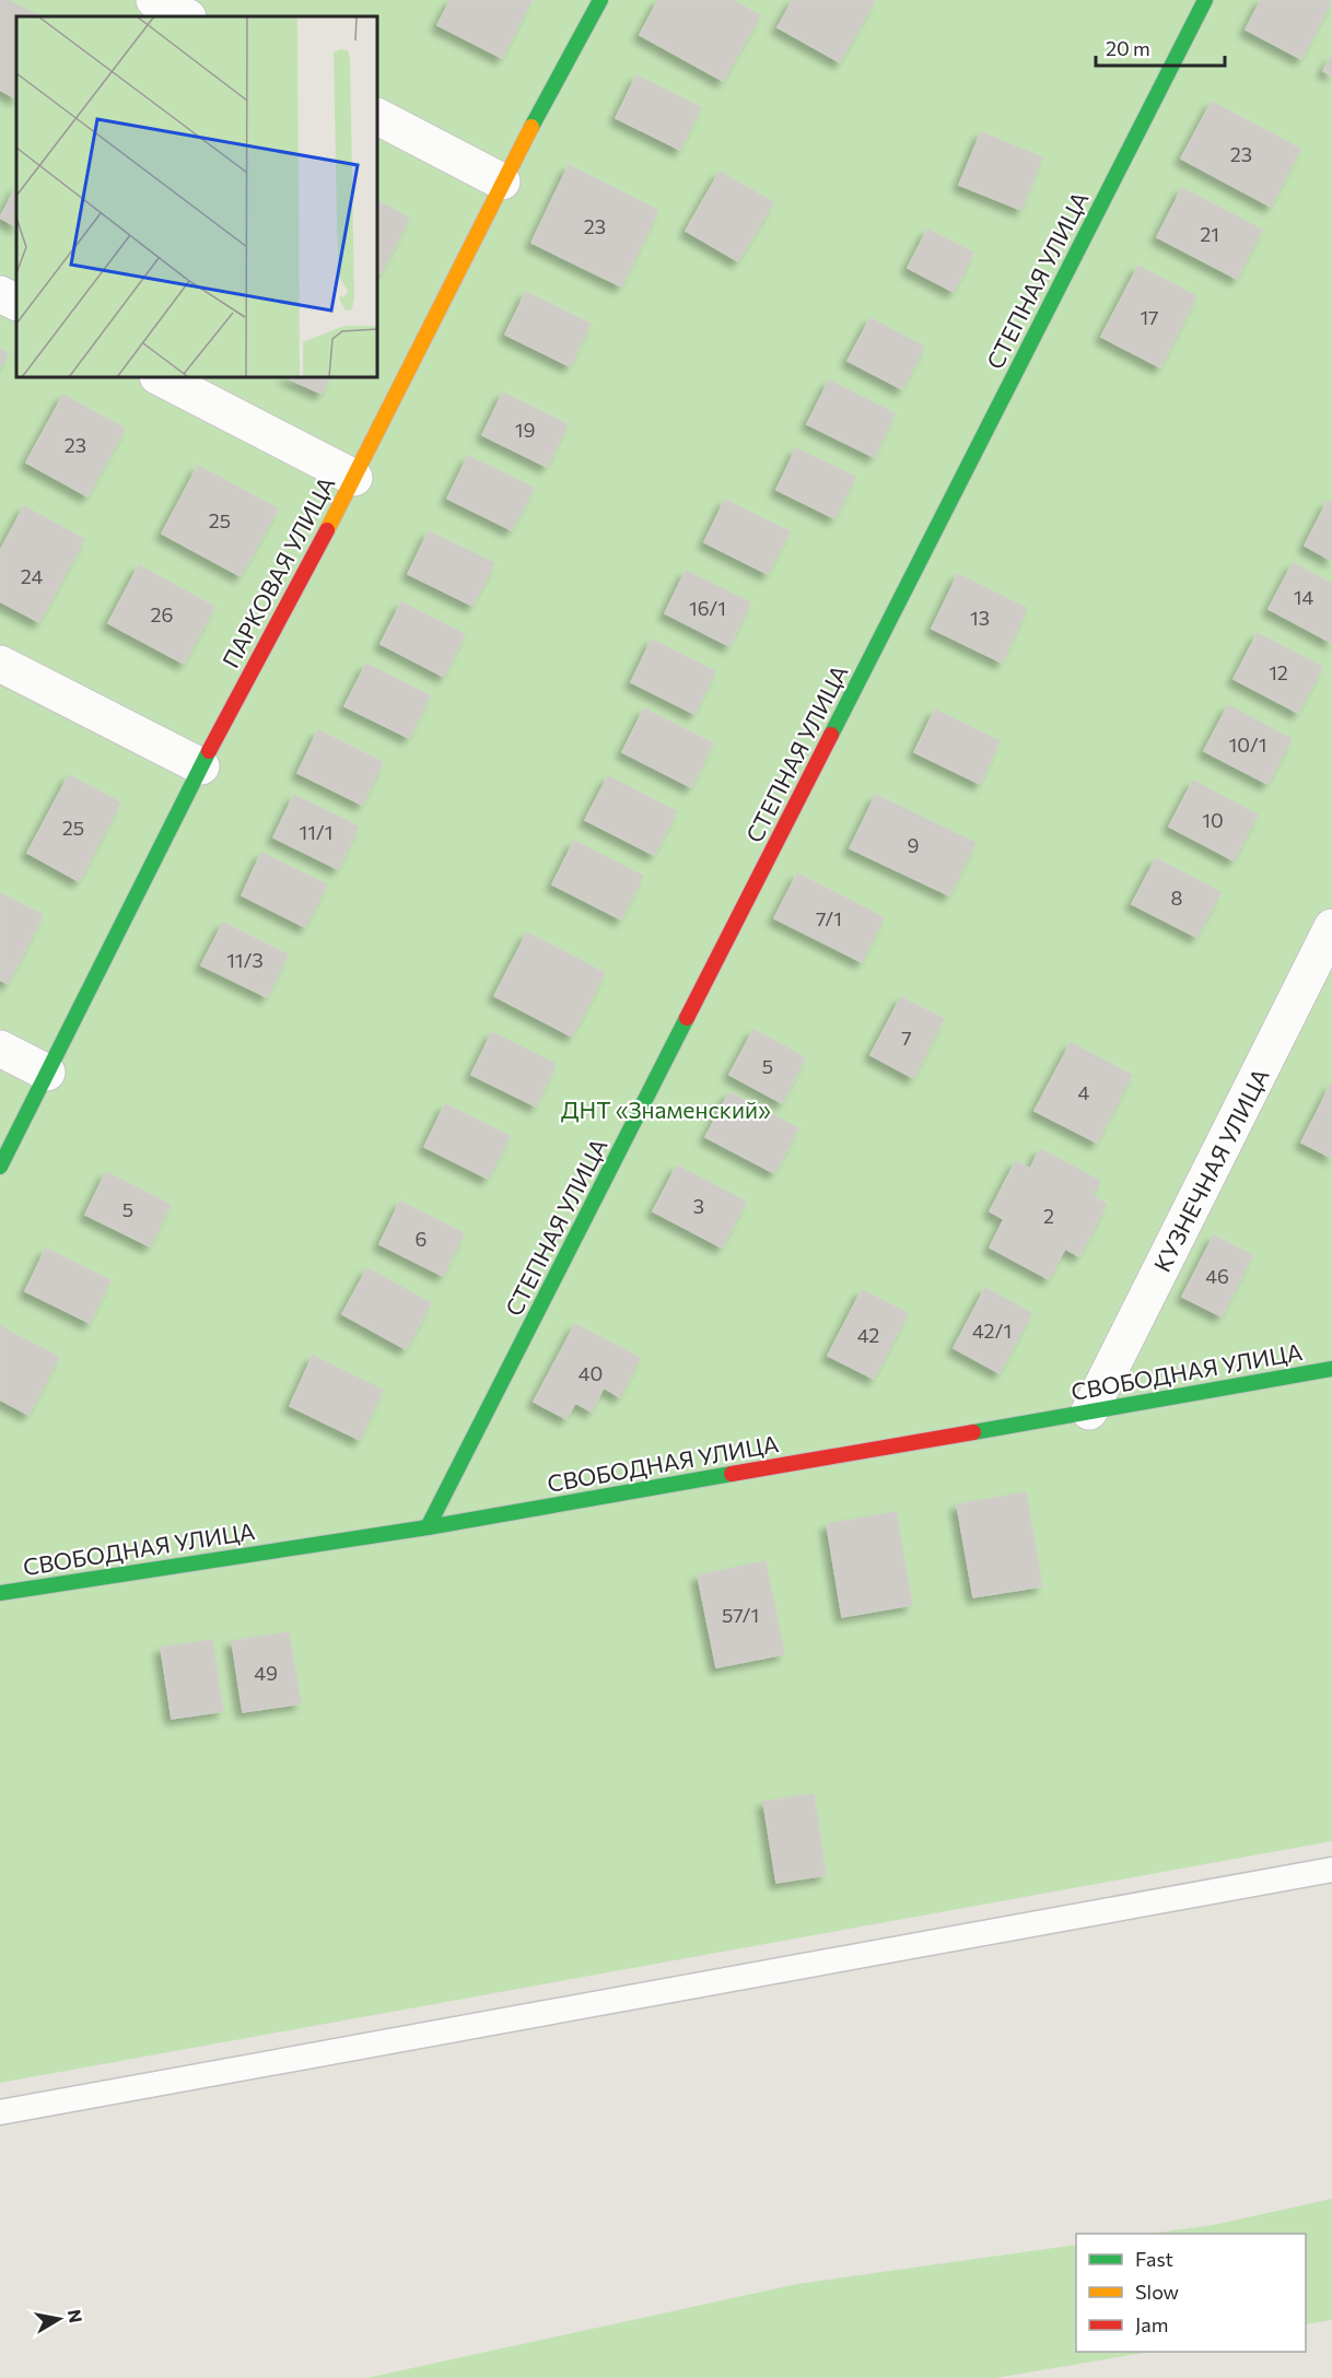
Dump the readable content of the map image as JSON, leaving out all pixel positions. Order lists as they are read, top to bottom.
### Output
{
  "streets": {
    "street": [
      "СТЕПНАЯ УЛИЦА",
      "ПАРКОВАЯ УЛИЦА",
      "КУЗНЕЧНАЯ УЛИЦА",
      "СВОБОДНАЯ УЛИЦА"
    ]
  },
  "crossings": [
    ["СТЕПНАЯ УЛИЦА", "СВОБОДНАЯ УЛИЦА"],
    ["КУЗНЕЧНАЯ УЛИЦА", "СВОБОДНАЯ УЛИЦА"]
  ],
  "parks": ["ДНТ «Знаменский»"],
  "house_numbers": [
    "23",
    "23",
    "21",
    "17",
    "19",
    "23",
    "25",
    "24",
    "14",
    "16/1",
    "26",
    "13",
    "12",
    "10/1",
    "10",
    "25",
    "11/1",
    "9",
    "8",
    "7/1",
    "11/3",
    "7",
    "5",
    "4",
    "3",
    "5",
    "2",
    "6",
    "46",
    "42/1",
    "42",
    "40",
    "57/1",
    "49"
  ],
  "legend": ["Fast", "Slow", "Jam"],
  "scale_bar": "20 m",
  "north": "right"
}
